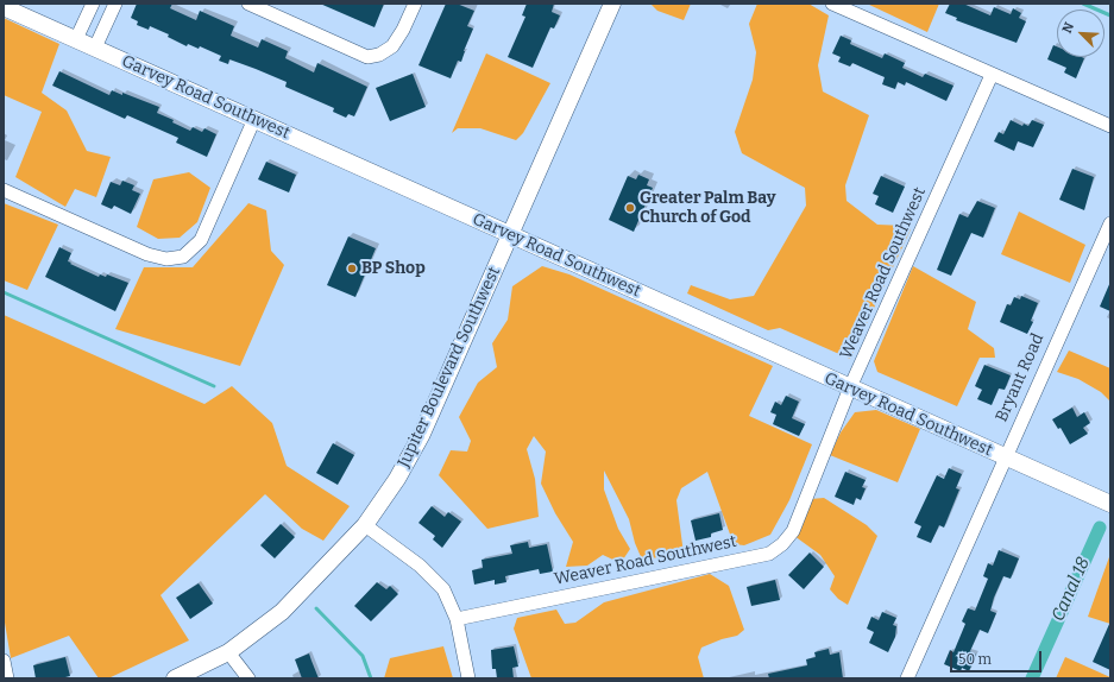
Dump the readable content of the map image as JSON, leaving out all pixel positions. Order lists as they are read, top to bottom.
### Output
{
  "streets": {
    "street": [
      "Garvey Road Southwest",
      "Weaver Road Southwest",
      "Jupiter Boulevard Southwest",
      "Bryant Road"
    ]
  },
  "crossings": [
    ["Garvey Road Southwest", "Weaver Road Southwest"],
    ["Garvey Road Southwest", "Jupiter Boulevard Southwest"],
    ["Garvey Road Southwest", "Bryant Road"]
  ],
  "water": ["Canal 18"],
  "places": ["Greater Palm Bay Church of God", "BP Shop"],
  "scale_bar": "50 m",
  "north": "top left"
}
